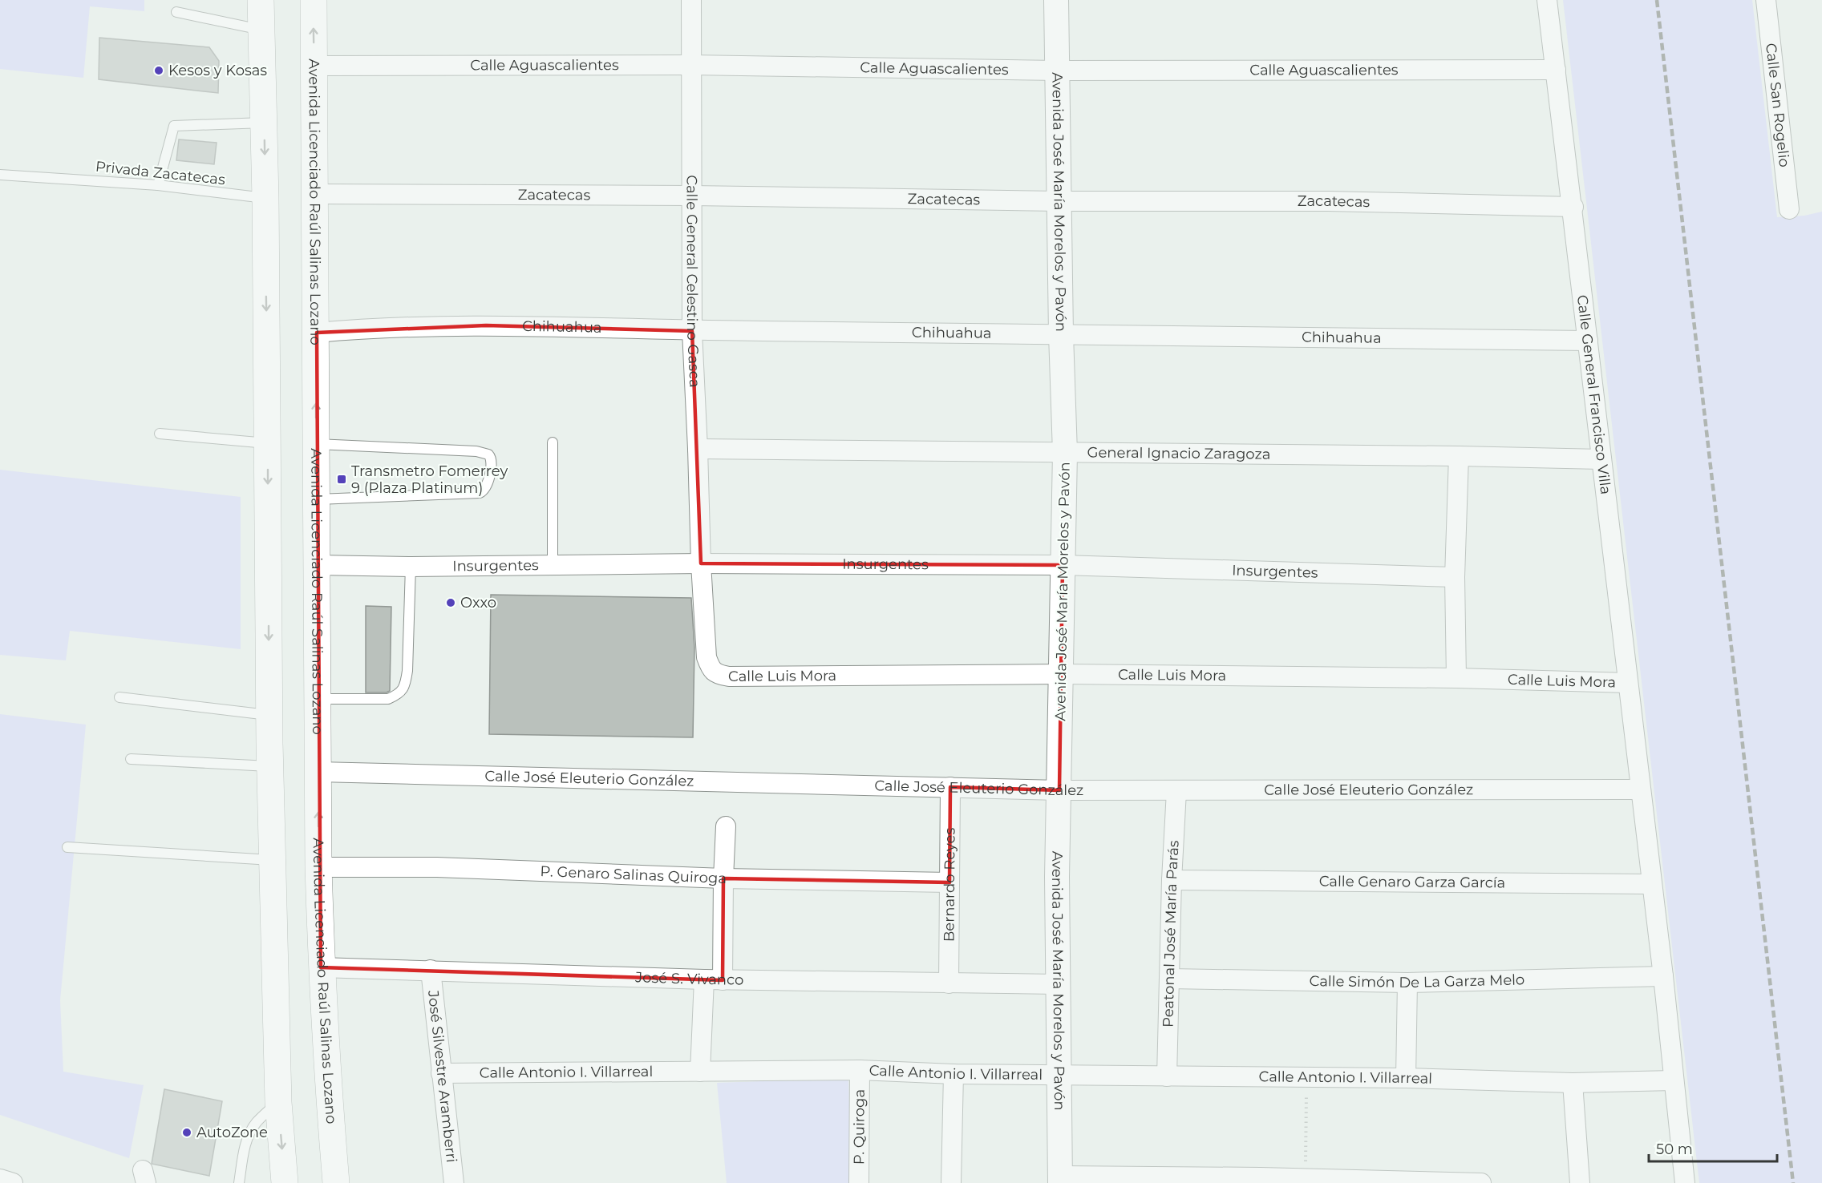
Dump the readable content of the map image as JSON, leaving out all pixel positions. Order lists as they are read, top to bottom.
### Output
{
  "streets": {
    "main road": ["Avenida Licenciado Raúl Salinas Lozano"],
    "street": [
      "Calle Aguascalientes",
      "Calle San Rogelio",
      "Zacatecas",
      "Avenida José María Morelos y Pavón",
      "Calle General Celestino Gasca",
      "Chihuahua",
      "Calle General Francisco Villa",
      "General Ignacio Zaragoza",
      "Insurgentes",
      "Calle Luis Mora",
      "Calle José Eleuterio González",
      "P. Genaro Salinas Quiroga",
      "Calle Genaro Garza García",
      "Bernardo Reyes",
      "Peatonal José María Parás",
      "José S. Vivanco",
      "Calle Simón De La Garza Melo",
      "Calle Antonio I. Villarreal",
      "José Silvestre Aramberri",
      "P. Quiroga"
    ],
    "lane": ["Privada Zacatecas"]
  },
  "crossings": [
    ["Calle Aguascalientes", "Avenida Licenciado Raúl Salinas Lozano"],
    ["Calle Aguascalientes", "Avenida José María Morelos y Pavón"],
    ["Calle Aguascalientes", "Calle General Celestino Gasca"],
    ["Calle Aguascalientes", "Calle General Francisco Villa"],
    ["Zacatecas", "Avenida Licenciado Raúl Salinas Lozano"],
    ["Zacatecas", "Avenida José María Morelos y Pavón"],
    ["Zacatecas", "Calle General Celestino Gasca"],
    ["Zacatecas", "Calle General Francisco Villa"],
    ["Avenida Licenciado Raúl Salinas Lozano", "Chihuahua"],
    ["Avenida Licenciado Raúl Salinas Lozano", "Insurgentes"],
    ["Avenida Licenciado Raúl Salinas Lozano", "Calle José Eleuterio González"],
    ["Avenida Licenciado Raúl Salinas Lozano", "P. Genaro Salinas Quiroga"],
    ["Avenida Licenciado Raúl Salinas Lozano", "José S. Vivanco"],
    ["Avenida José María Morelos y Pavón", "Chihuahua"],
    ["Avenida José María Morelos y Pavón", "General Ignacio Zaragoza"],
    ["Avenida José María Morelos y Pavón", "Insurgentes"],
    ["Avenida José María Morelos y Pavón", "Calle Luis Mora"],
    ["Avenida José María Morelos y Pavón", "Calle José Eleuterio González"],
    ["Avenida José María Morelos y Pavón", "José S. Vivanco"],
    ["Avenida José María Morelos y Pavón", "Calle Antonio I. Villarreal"],
    ["Calle General Celestino Gasca", "Chihuahua"],
    ["Calle General Celestino Gasca", "General Ignacio Zaragoza"],
    ["Calle General Celestino Gasca", "Insurgentes"],
    ["Calle General Celestino Gasca", "Calle Luis Mora"],
    ["Chihuahua", "Calle General Francisco Villa"],
    ["Calle General Francisco Villa", "General Ignacio Zaragoza"],
    ["Calle General Francisco Villa", "Calle Luis Mora"],
    ["Calle General Francisco Villa", "Calle José Eleuterio González"],
    ["Calle General Francisco Villa", "Calle Genaro Garza García"],
    ["Calle General Francisco Villa", "Calle Simón De La Garza Melo"],
    ["Calle General Francisco Villa", "Calle Antonio I. Villarreal"],
    ["Calle José Eleuterio González", "Bernardo Reyes"],
    ["Calle José Eleuterio González", "Peatonal José María Parás"],
    ["P. Genaro Salinas Quiroga", "Bernardo Reyes"],
    ["Calle Genaro Garza García", "Peatonal José María Parás"],
    ["Bernardo Reyes", "José S. Vivanco"],
    ["Peatonal José María Parás", "Calle Simón De La Garza Melo"],
    ["Peatonal José María Parás", "Calle Antonio I. Villarreal"],
    ["José S. Vivanco", "José Silvestre Aramberri"],
    ["Calle Antonio I. Villarreal", "José Silvestre Aramberri"],
    ["Calle Antonio I. Villarreal", "P. Quiroga"]
  ],
  "places": {
    "other": ["Kesos y Kosas", "Oxxo", "AutoZone"],
    "transit": ["Transmetro Fomerrey 9 (Plaza Platinum)"]
  },
  "scale_bar": "50 m"
}
